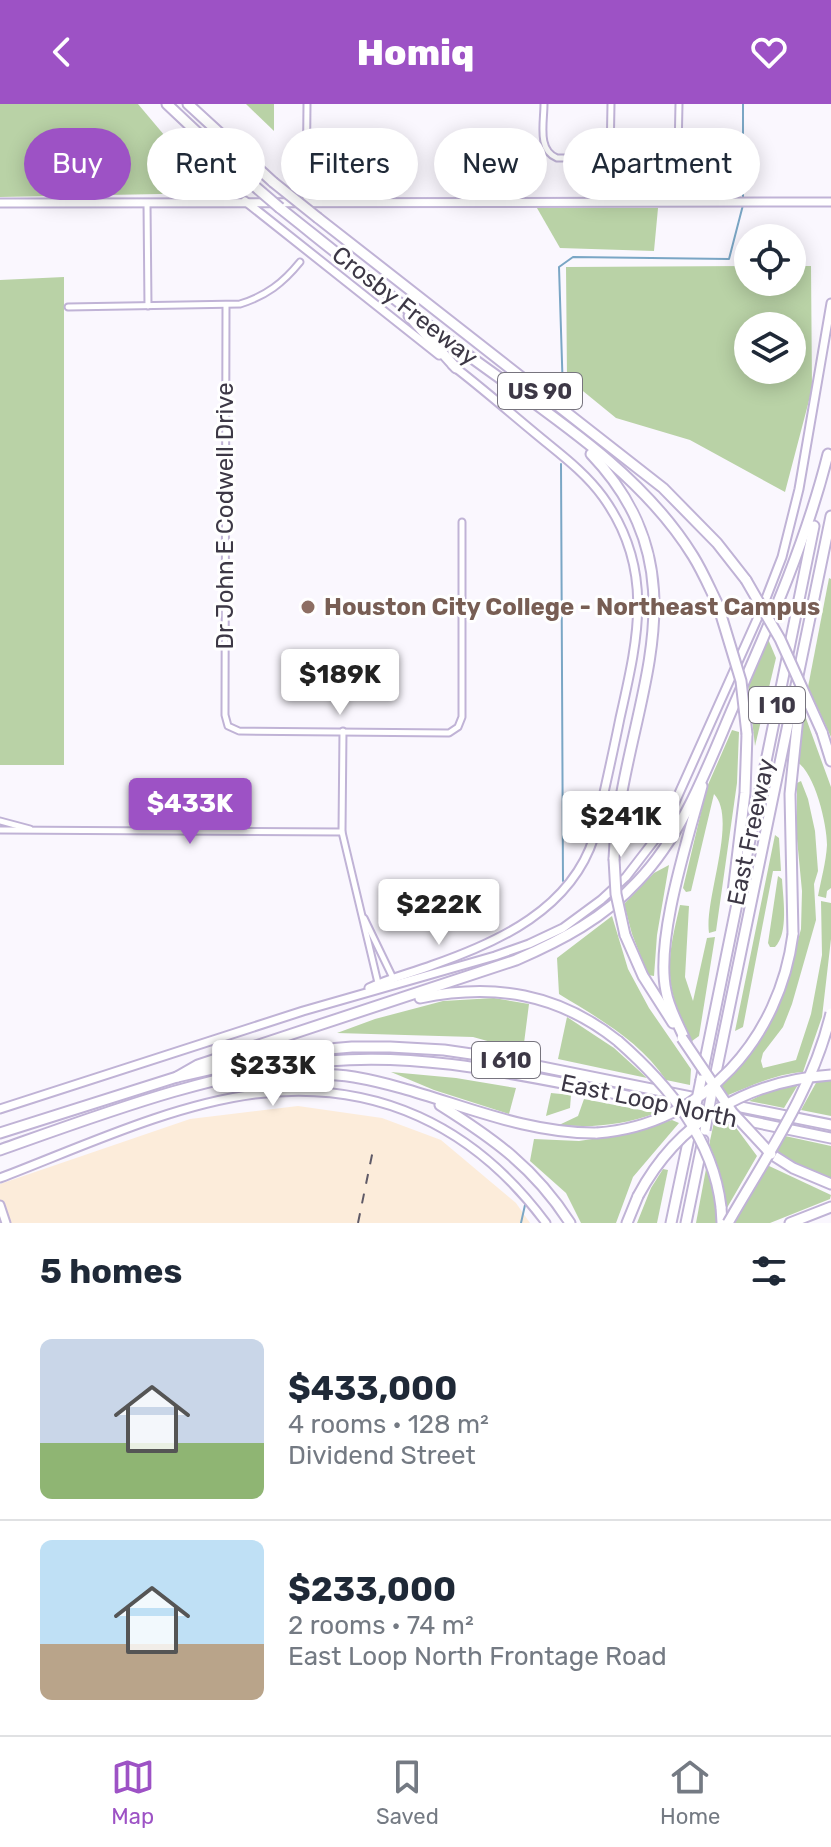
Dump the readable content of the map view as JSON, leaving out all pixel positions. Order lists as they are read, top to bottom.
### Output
{
  "streets": {
    "highway": [
      "Crosby Freeway",
      "US 90",
      "I 10",
      "East Freeway",
      "I 610",
      "East Loop North"
    ],
    "street": ["Dr John E Codwell Drive"]
  },
  "crossings": [
    ["Crosby Freeway", "East Freeway"]
  ],
  "places": ["Houston City College - Northeast Campus"],
  "page": {
    "header": "Homiq",
    "chip": [
      "Buy",
      "Rent",
      "Filters",
      "New",
      "Apartment"
    ],
    "price": [
      "$189K",
      "$433K",
      "$241K",
      "$222K",
      "$233K"
    ],
    "heading": "5 homes",
    "list": [
      {
        "name": "$433,000",
        "note": "4 rooms · 128 m² · Dividend Street"
      },
      {
        "name": "$233,000",
        "note": "2 rooms · 74 m² · East Loop North Frontage Road"
      }
    ],
    "tabs": ["Map", "Saved", "Home"]
  }
}
